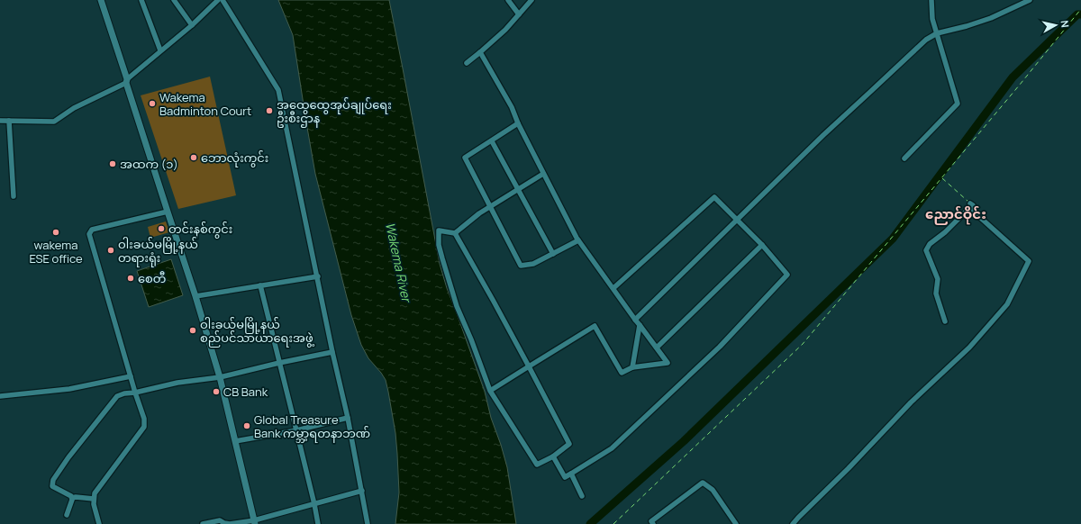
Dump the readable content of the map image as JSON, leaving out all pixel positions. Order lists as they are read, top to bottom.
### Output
{
  "districts": ["ညောင်ဝိုင်း"],
  "water": ["Wakema River"],
  "places": [
    "Wakema Badminton Court",
    "အထွေထွေအုပ်ချုပ်ရေး ဦးစီးဌာန",
    "ဘောလုံးကွင်း",
    "အထက (၁)",
    "တင်းနစ်ကွင်း",
    "wakema ESE office",
    "ဝါးခယ်မမြို့နယ် တရားရုံး",
    "စေတီ",
    "ဝါးခယ်မမြို့နယ် စည်ပင်သာယာရေးအဖွဲ့",
    "CB Bank",
    "Global Treasure Bank ကမ္ဘာ့ရတနာဘဏ်"
  ],
  "north": "right"
}
